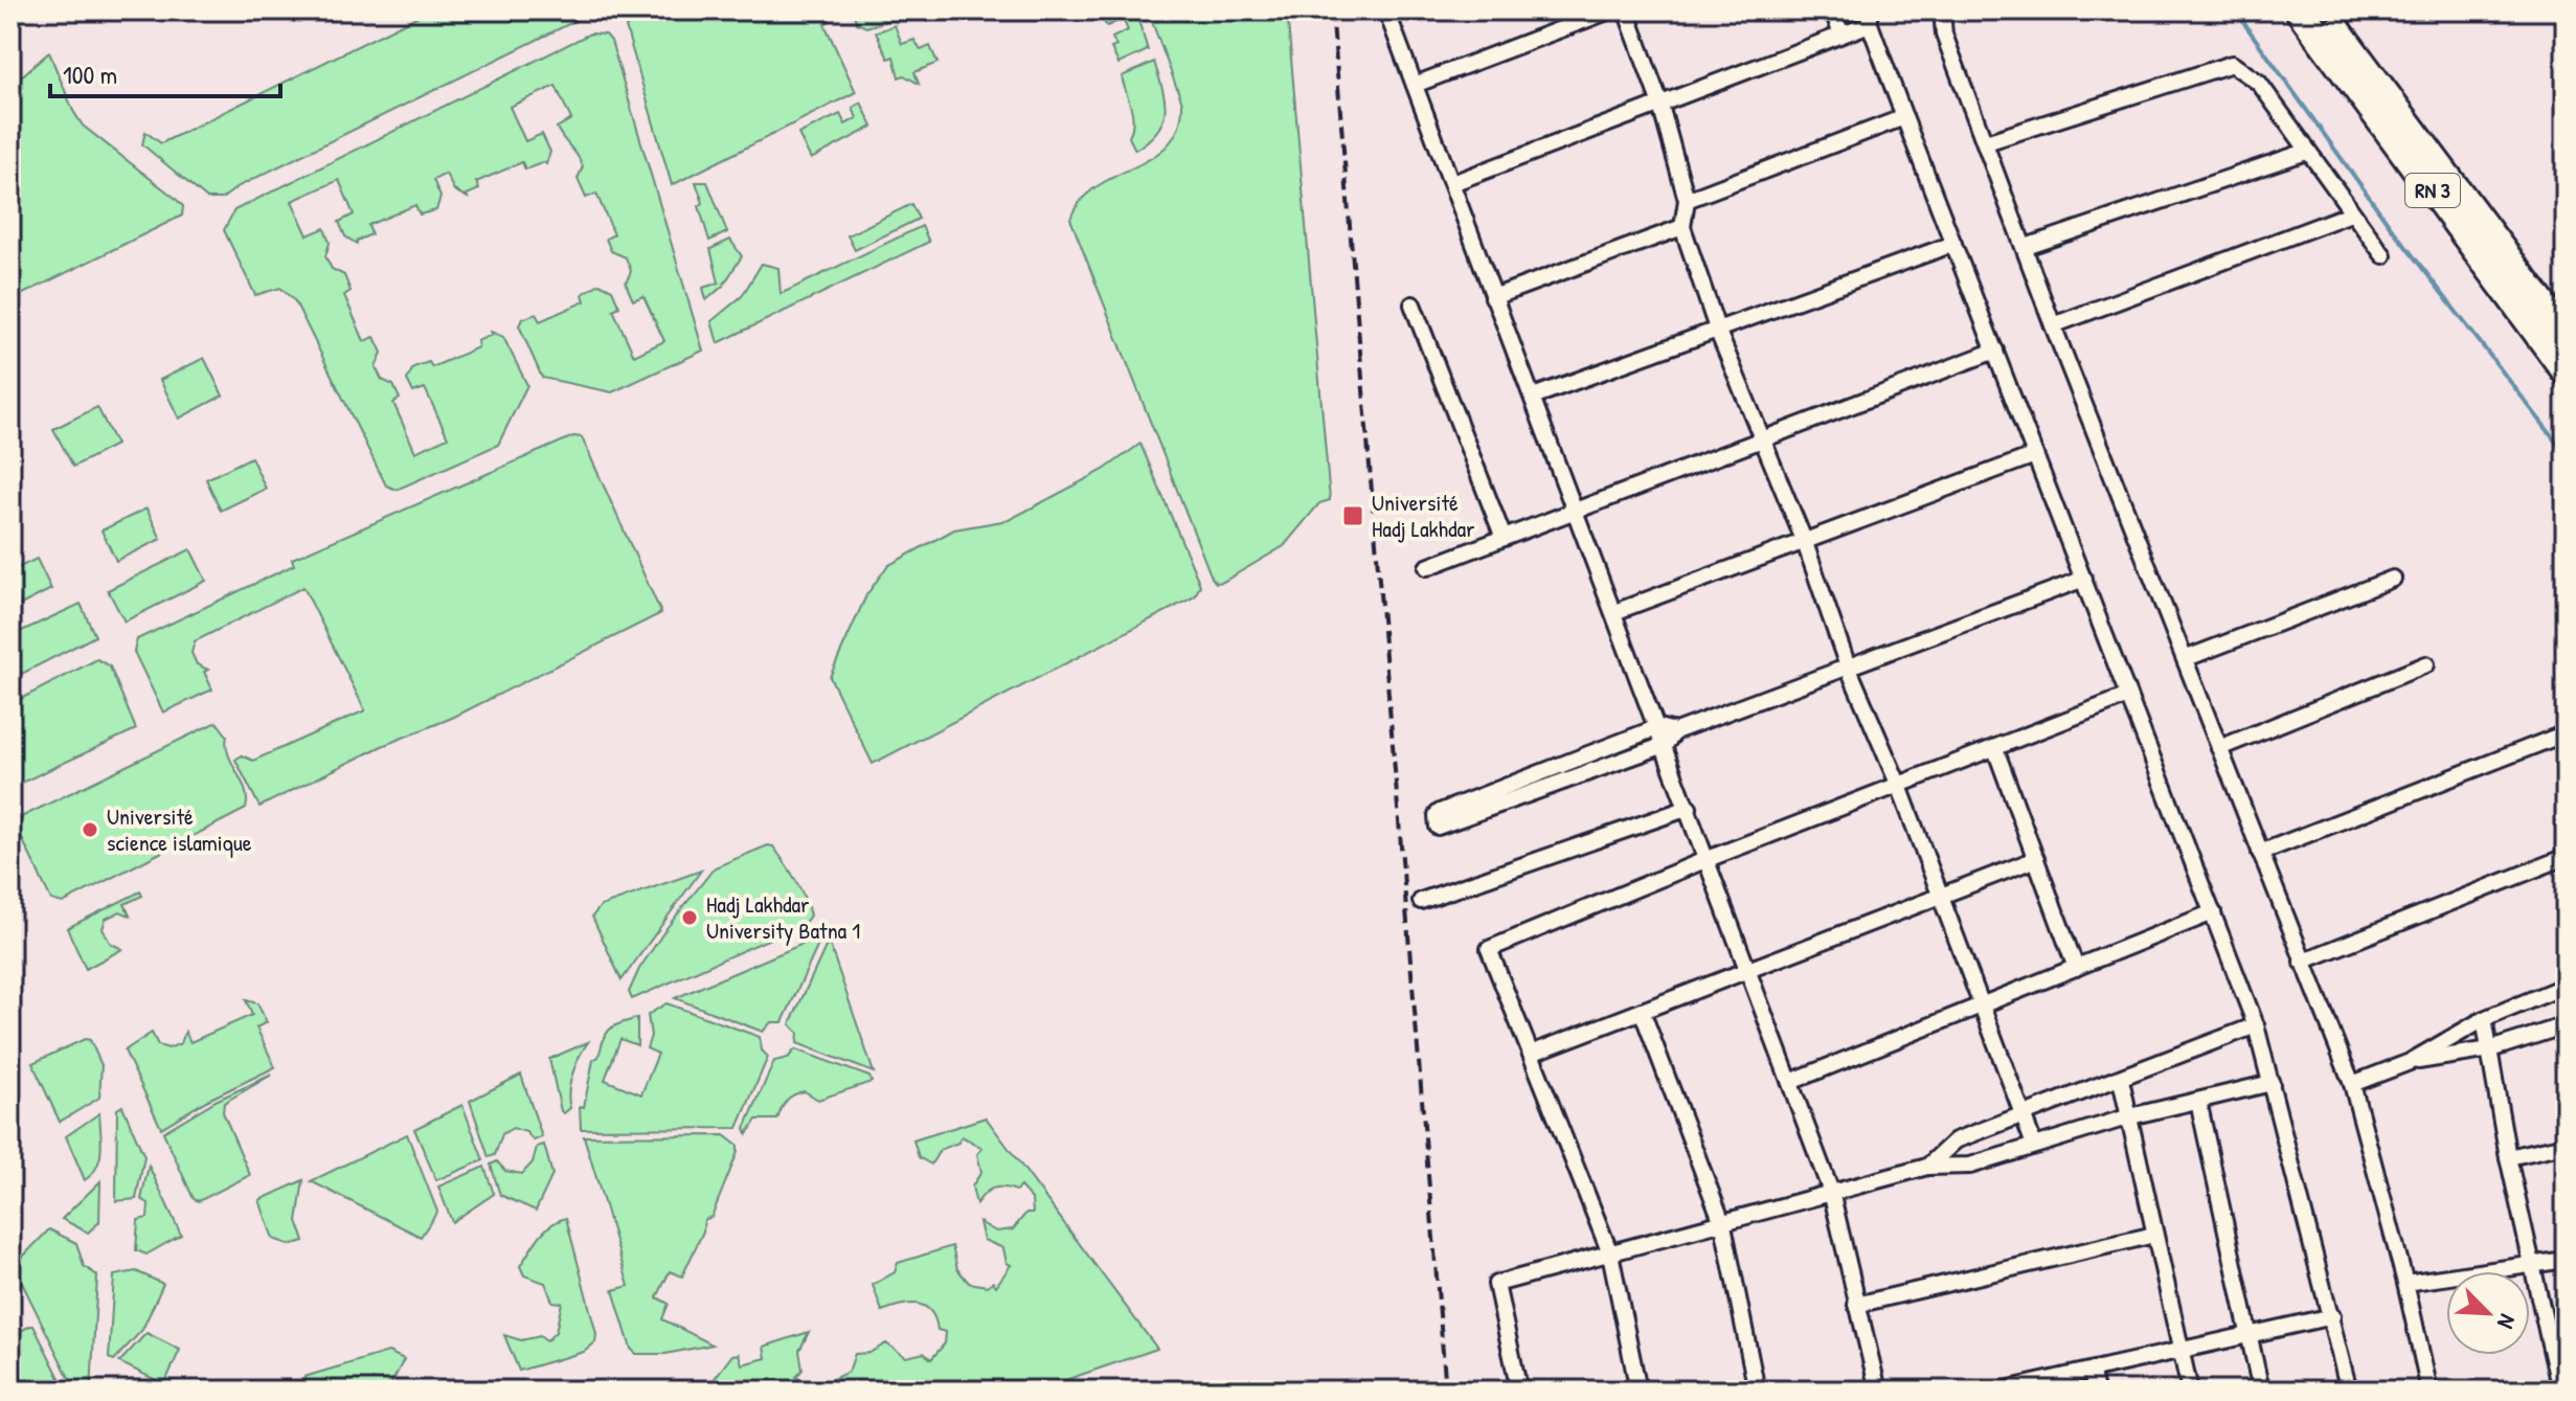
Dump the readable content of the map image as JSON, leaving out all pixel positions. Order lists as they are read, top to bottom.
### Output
{
  "streets": {
    "highway": ["RN 3"]
  },
  "places": {
    "transit": ["Université Hadj Lakhdar"],
    "other": ["Université science islamique", "Hadj Lakhdar University Batna 1"]
  },
  "scale_bar": "100 m",
  "north": "bottom right"
}
